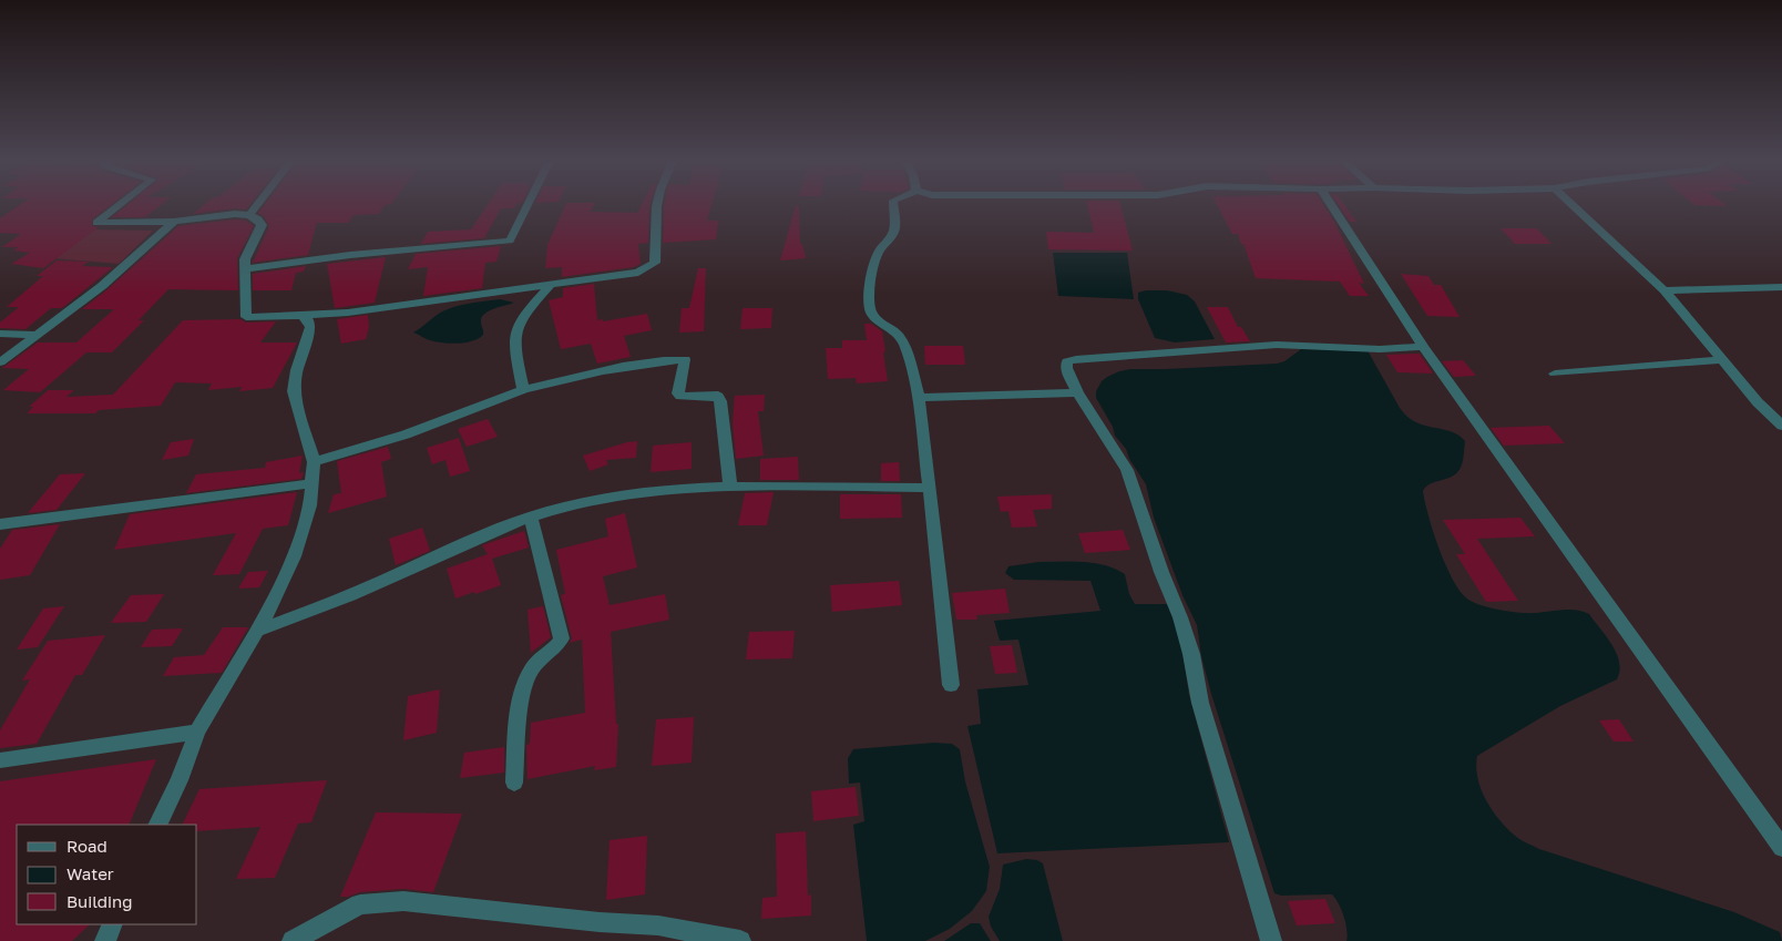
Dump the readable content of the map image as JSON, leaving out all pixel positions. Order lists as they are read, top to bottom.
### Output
{
  "legend": ["Road", "Water", "Building"]
}
